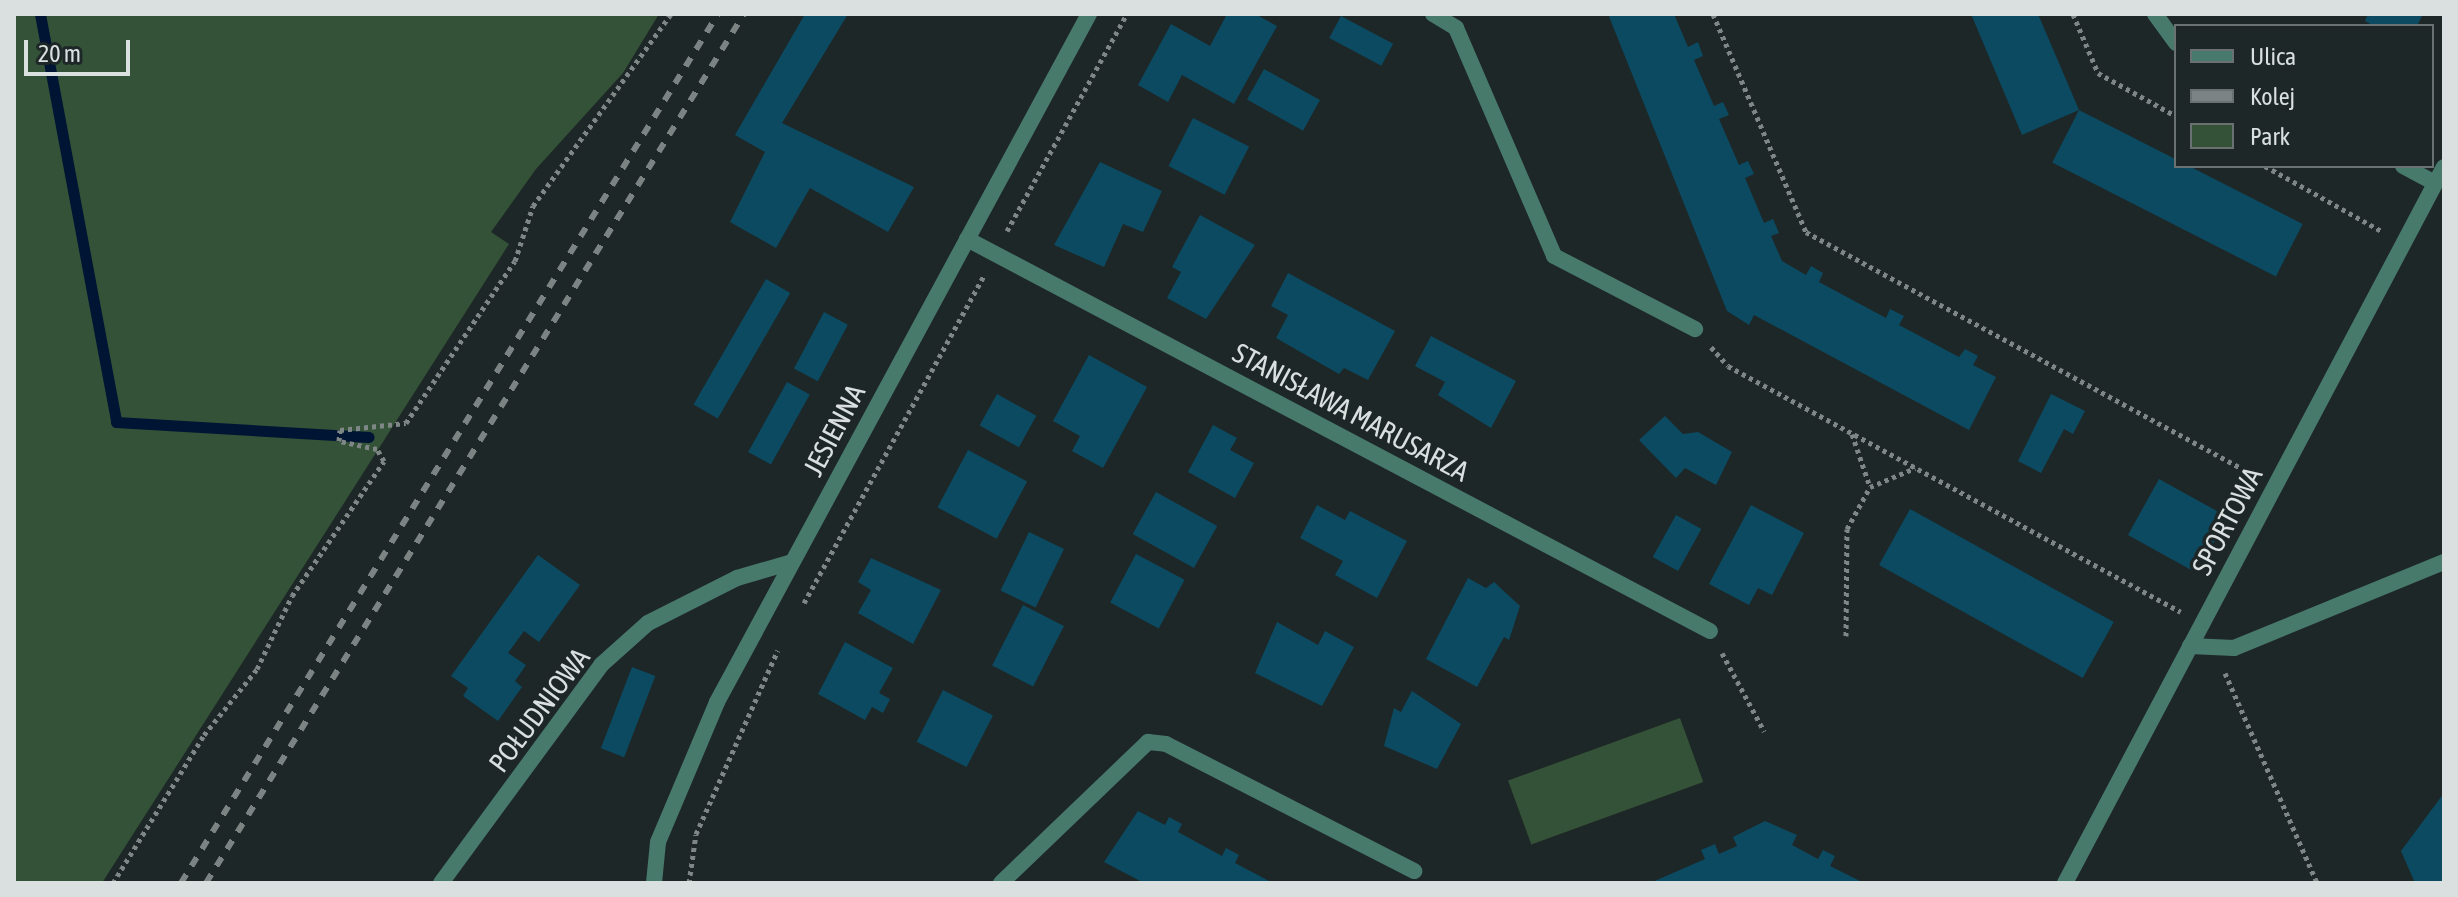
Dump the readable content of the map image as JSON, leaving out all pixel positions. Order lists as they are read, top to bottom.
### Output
{
  "streets": {
    "street": [
      "STANISŁAWA MARUSARZA",
      "JESIENNA",
      "SPORTOWA",
      "POŁUDNIOWA"
    ]
  },
  "crossings": [
    ["STANISŁAWA MARUSARZA", "JESIENNA"],
    ["JESIENNA", "POŁUDNIOWA"]
  ],
  "legend": ["Ulica", "Kolej", "Park"],
  "scale_bar": "20 m"
}
